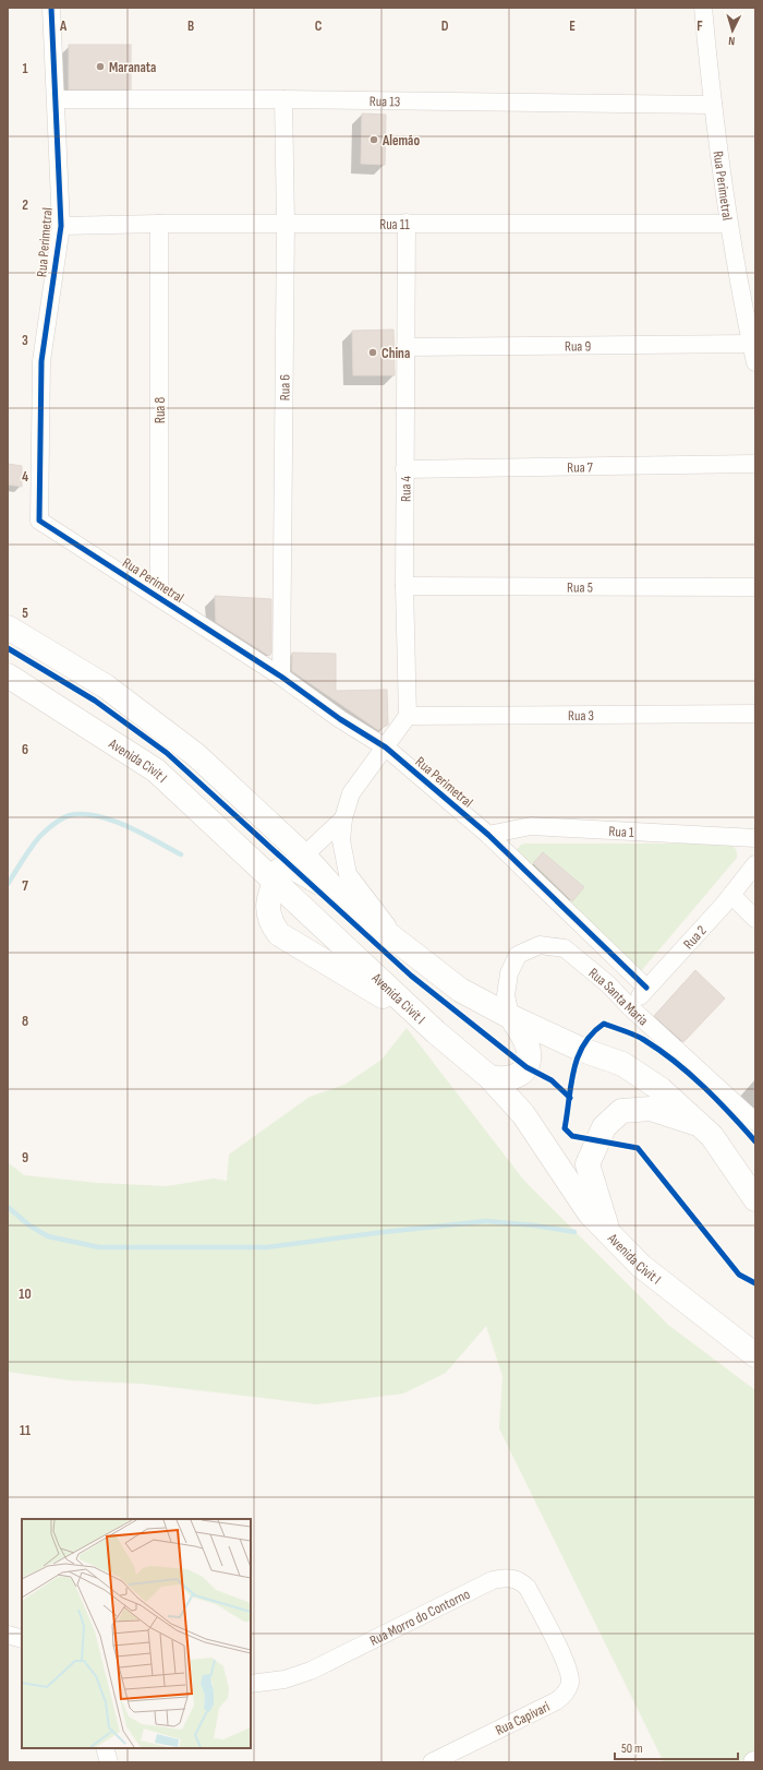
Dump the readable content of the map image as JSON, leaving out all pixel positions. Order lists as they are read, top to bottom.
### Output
{
  "streets": {
    "main road": ["Avenida Civit I"],
    "street": [
      "Rua 13",
      "Rua Perimetral",
      "Rua 11",
      "Rua 9",
      "Rua 6",
      "Rua 8",
      "Rua 7",
      "Rua 4",
      "Rua 5",
      "Rua 3",
      "Rua 1",
      "Rua 2",
      "Rua Santa Maria",
      "Rua Morro do Contorno",
      "Rua Capivari"
    ]
  },
  "crossings": [
    ["Rua 13", "Rua Perimetral"],
    ["Rua 13", "Rua 6"],
    ["Rua Perimetral", "Rua 11"],
    ["Rua Perimetral", "Rua 9"],
    ["Rua Perimetral", "Rua 6"],
    ["Rua Perimetral", "Rua 8"],
    ["Rua Perimetral", "Rua 1"],
    ["Rua Perimetral", "Rua 2"],
    ["Rua 11", "Rua 6"],
    ["Rua 11", "Rua 8"],
    ["Rua 11", "Rua 4"],
    ["Rua 9", "Rua 4"],
    ["Rua 7", "Rua 4"],
    ["Rua 4", "Rua 5"],
    ["Rua 4", "Rua 3"],
    ["Rua 2", "Rua Santa Maria"],
    ["Rua Morro do Contorno", "Rua Capivari"]
  ],
  "places": ["Maranata", "Alemão", "China"],
  "scale_bar": "50 m",
  "north": "bottom",
  "grid": {
    "columns": [
      "A",
      "B",
      "C",
      "D",
      "E",
      "F"
    ],
    "rows": [
      "1",
      "2",
      "3",
      "4",
      "5",
      "6",
      "7",
      "8",
      "9",
      "10",
      "11"
    ]
  }
}
